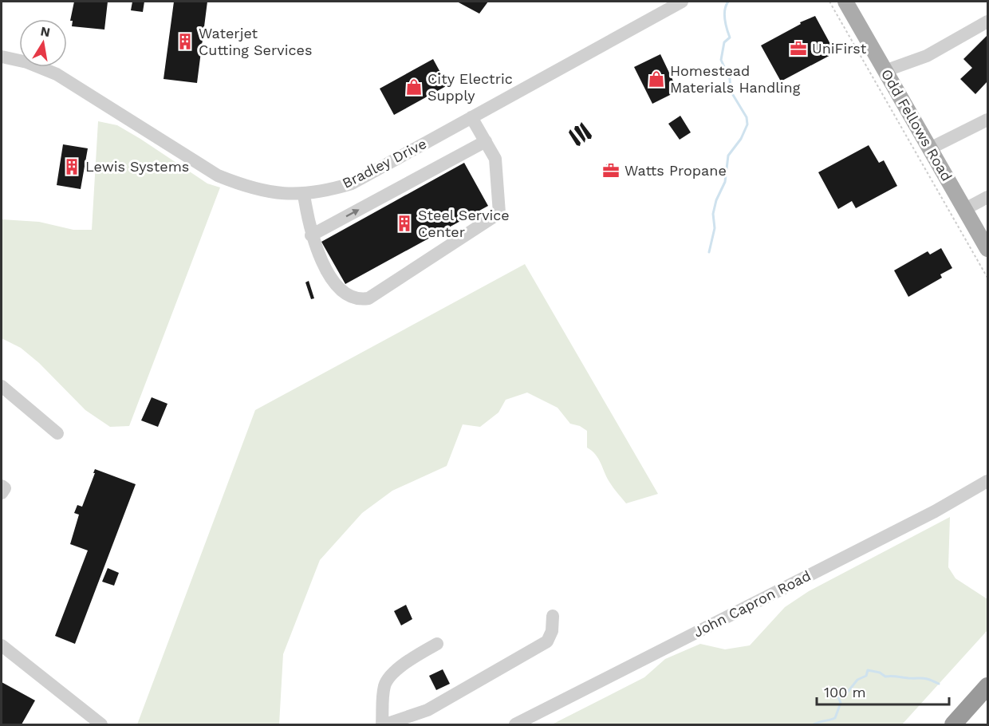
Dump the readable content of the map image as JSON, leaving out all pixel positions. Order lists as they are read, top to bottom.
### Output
{
  "streets": {
    "main road": ["Odd Fellows Road"],
    "street": ["Bradley Drive", "John Capron Road"]
  },
  "places": {
    "building": ["Waterjet Cutting Services", "Lewis Systems", "Steel Service Center"],
    "office": ["UniFirst", "Watts Propane"],
    "shop": ["Homestead Materials Handling", "City Electric Supply"]
  },
  "scale_bar": "100 m",
  "north": "top"
}
